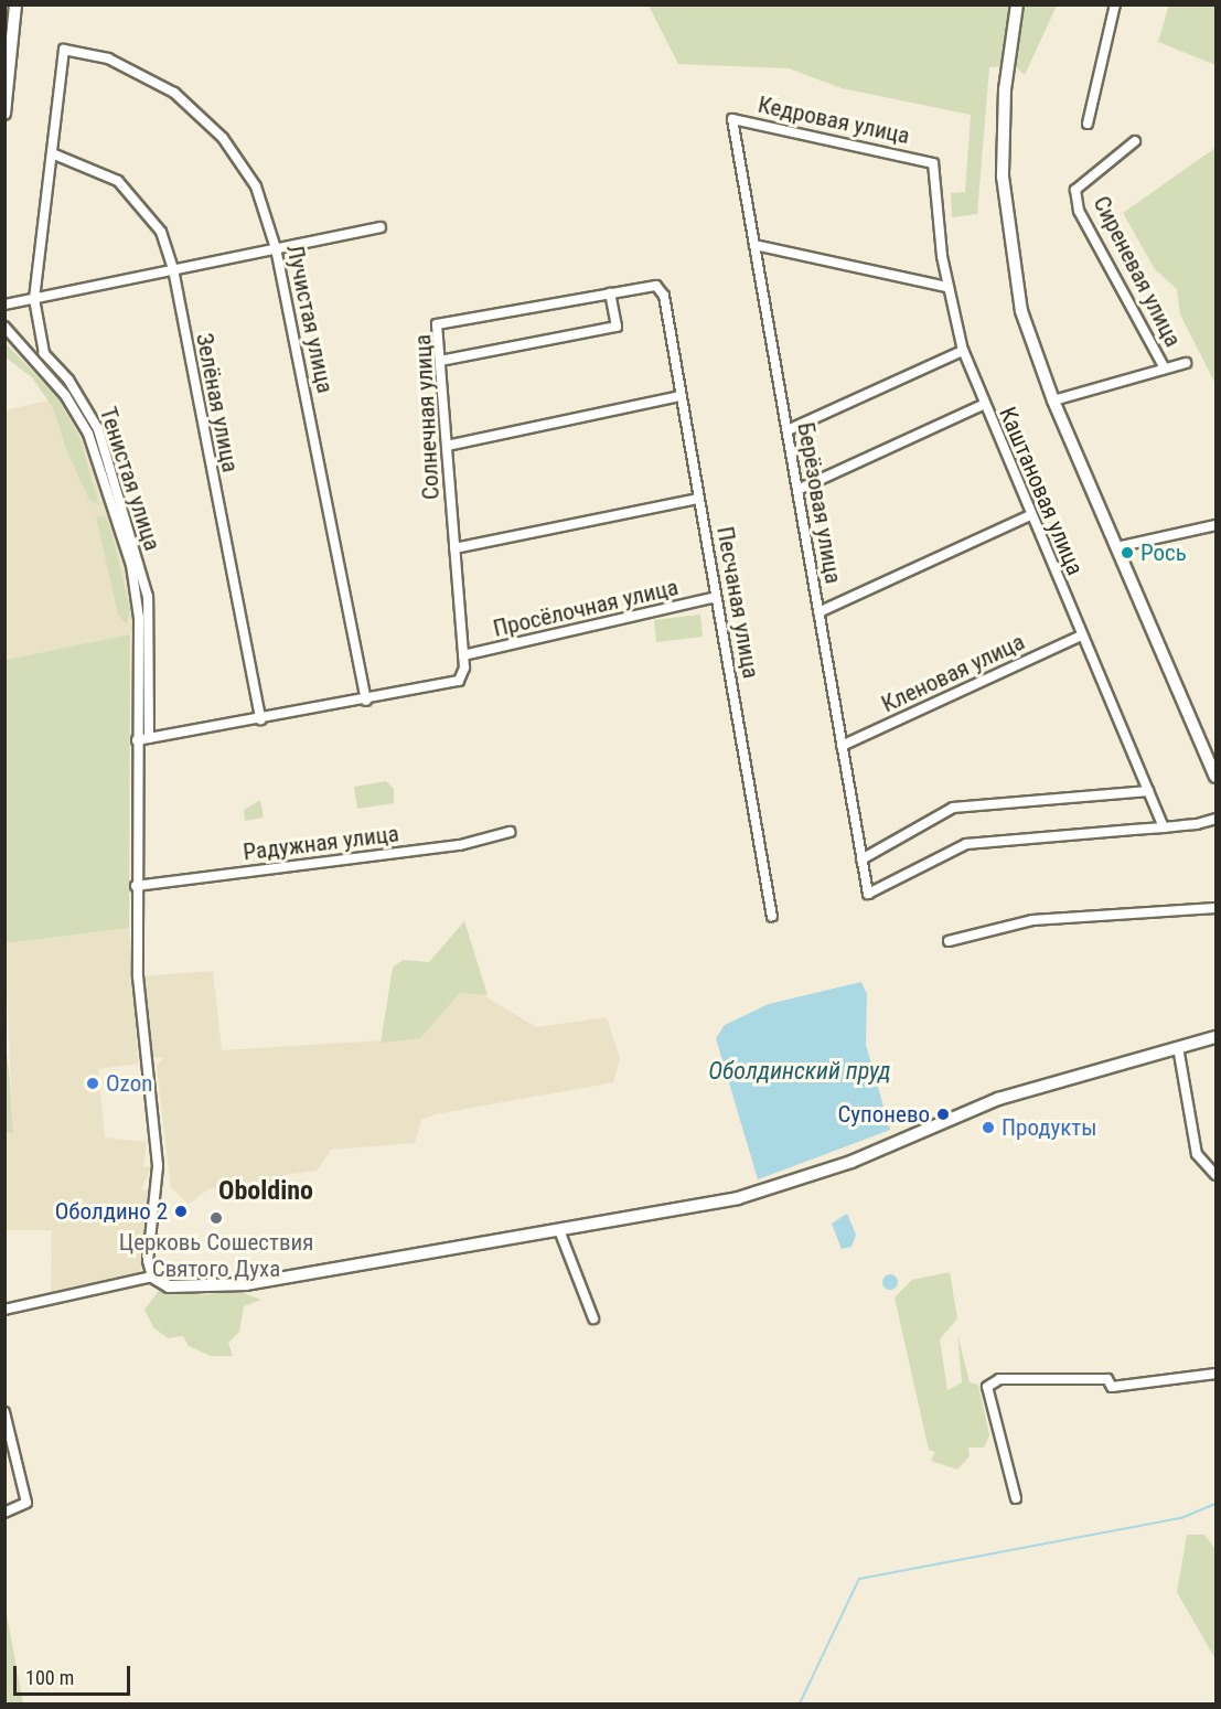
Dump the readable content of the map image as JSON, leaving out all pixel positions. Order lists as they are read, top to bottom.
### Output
{
  "streets": {
    "street": [
      "Кедровая улица",
      "Сиреневая улица",
      "Лучистая улица",
      "Зелёная улица",
      "Солнечная улица",
      "Тенистая улица",
      "Каштановая улица",
      "Берёзовая улица",
      "Песчаная улица",
      "Просёлочная улица",
      "Кленовая улица",
      "Радужная улица"
    ]
  },
  "crossings": [
    ["Кедровая улица", "Каштановая улица"],
    ["Кедровая улица", "Берёзовая улица"],
    ["Лучистая улица", "Солнечная улица"],
    ["Лучистая улица", "Тенистая улица"],
    ["Зелёная улица", "Тенистая улица"],
    ["Солнечная улица", "Песчаная улица"],
    ["Солнечная улица", "Просёлочная улица"],
    ["Каштановая улица", "Берёзовая улица"],
    ["Каштановая улица", "Кленовая улица"],
    ["Берёзовая улица", "Кленовая улица"],
    ["Песчаная улица", "Просёлочная улица"]
  ],
  "districts": ["Oboldino"],
  "water": ["Оболдинский пруд"],
  "places": [
    "Рось",
    "Ozon",
    "Супонево",
    "Продукты",
    "Оболдино 2",
    "Церковь Сошествия Святого Духа"
  ],
  "scale_bar": "100 m"
}
